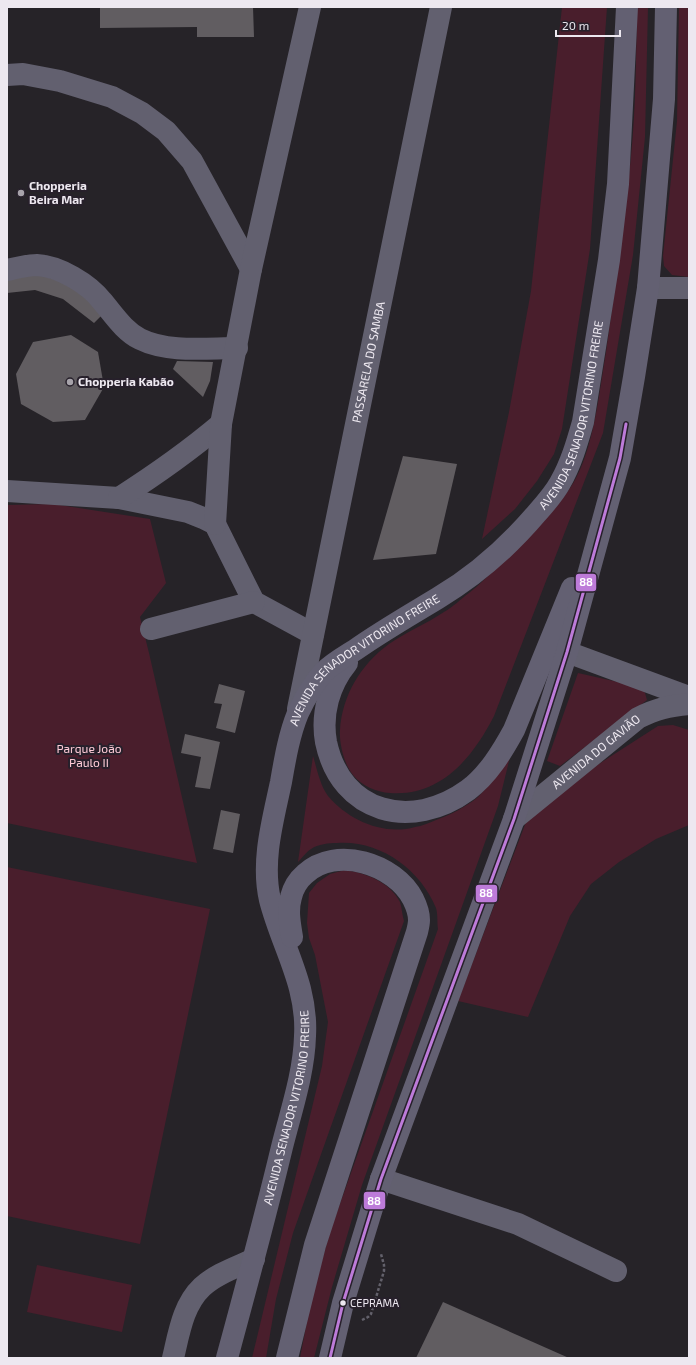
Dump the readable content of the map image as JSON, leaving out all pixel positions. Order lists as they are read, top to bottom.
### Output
{
  "streets": {
    "main road": ["AVENIDA SENADOR VITORINO FREIRE"],
    "street": ["PASSARELA DO SAMBA", "AVENIDA DO GAVIÃO"]
  },
  "crossings": [
    ["PASSARELA DO SAMBA", "AVENIDA SENADOR VITORINO FREIRE"]
  ],
  "parks": ["Parque João Paulo II"],
  "places": ["Chopperia Beira Mar", "Chopperia Kabão", "CEPRAMA"],
  "lines": ["transit line 88"],
  "scale_bar": "20 m"
}
